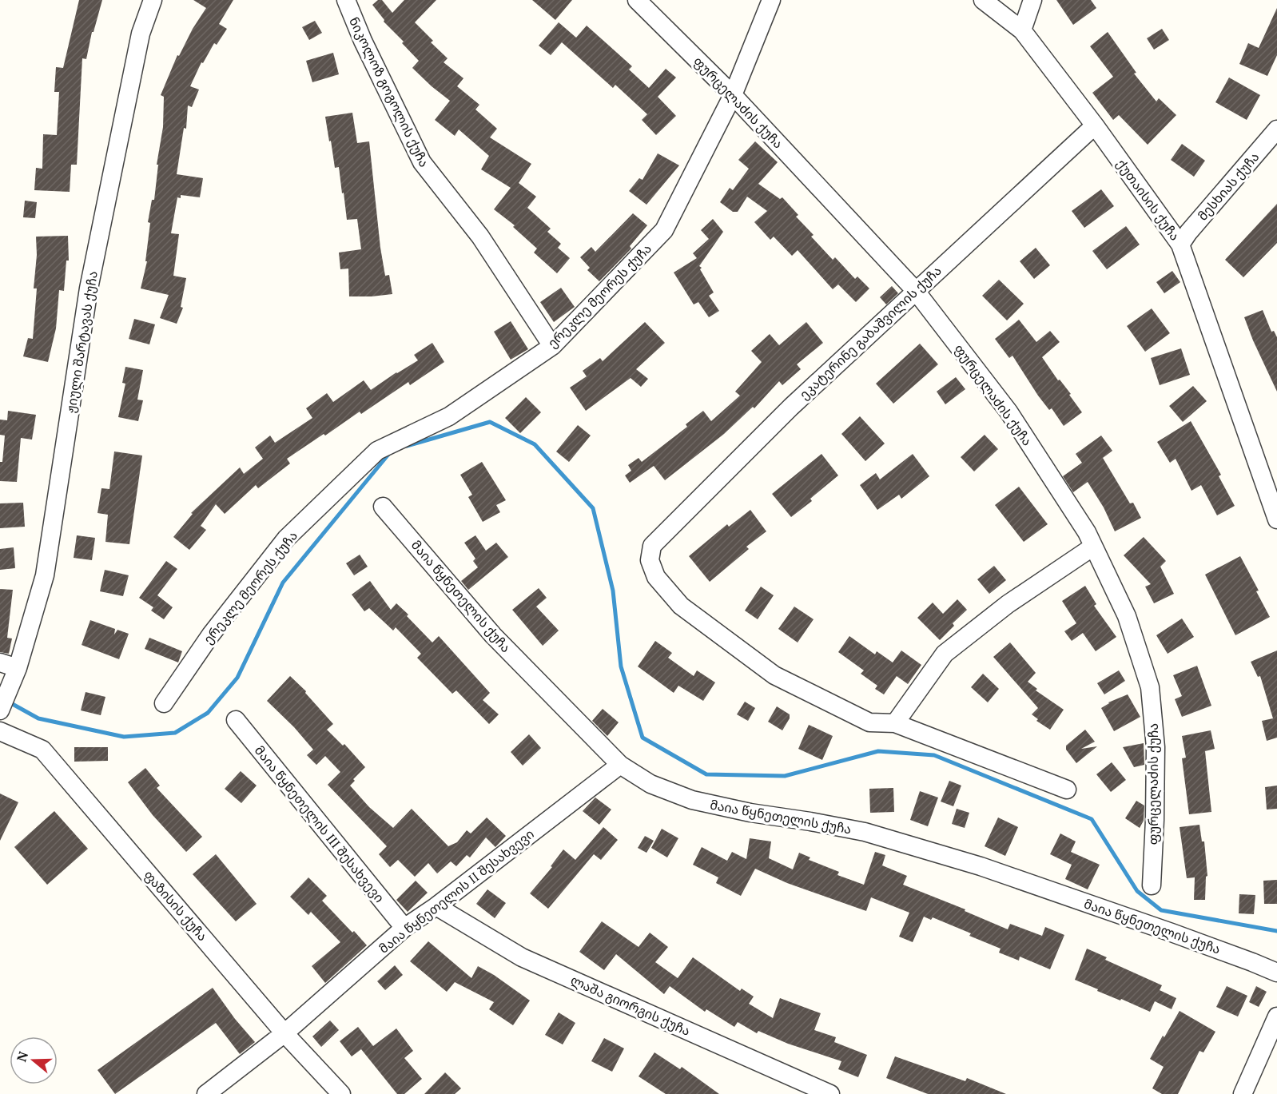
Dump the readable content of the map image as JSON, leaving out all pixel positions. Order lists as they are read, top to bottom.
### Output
{
  "streets": {
    "street": [
      "ნიკოლოზ გოგოლის ქუჩა",
      "ფურცელაძის ქუჩა",
      "მესხიას ქუჩა",
      "ქუთაისის ქუჩა",
      "ერეკლე მეორეს ქუჩა",
      "ეკატერინე გაბაშვილის ქუჩა",
      "ჟიული შარტავას ქუჩა",
      "მაია წყნეთელის ქუჩა",
      "მაია წყნეთელის III შესახვევი",
      "მაია წყნეთელის II შესახვევი",
      "ფაზისის ქუჩა",
      "ლაშა გიორგის ქუჩა"
    ]
  },
  "crossings": [
    ["ნიკოლოზ გოგოლის ქუჩა", "ერეკლე მეორეს ქუჩა"],
    ["ფურცელაძის ქუჩა", "ერეკლე მეორეს ქუჩა"],
    ["ფურცელაძის ქუჩა", "ეკატერინე გაბაშვილის ქუჩა"],
    ["მესხიას ქუჩა", "ქუთაისის ქუჩა"],
    ["ქუთაისის ქუჩა", "ეკატერინე გაბაშვილის ქუჩა"],
    ["მაია წყნეთელის ქუჩა", "მაია წყნეთელის II შესახვევი"],
    ["მაია წყნეთელის III შესახვევი", "მაია წყნეთელის II შესახვევი"],
    ["მაია წყნეთელის II შესახვევი", "ფაზისის ქუჩა"],
    ["მაია წყნეთელის II შესახვევი", "ლაშა გიორგის ქუჩა"]
  ],
  "north": "left"
}
